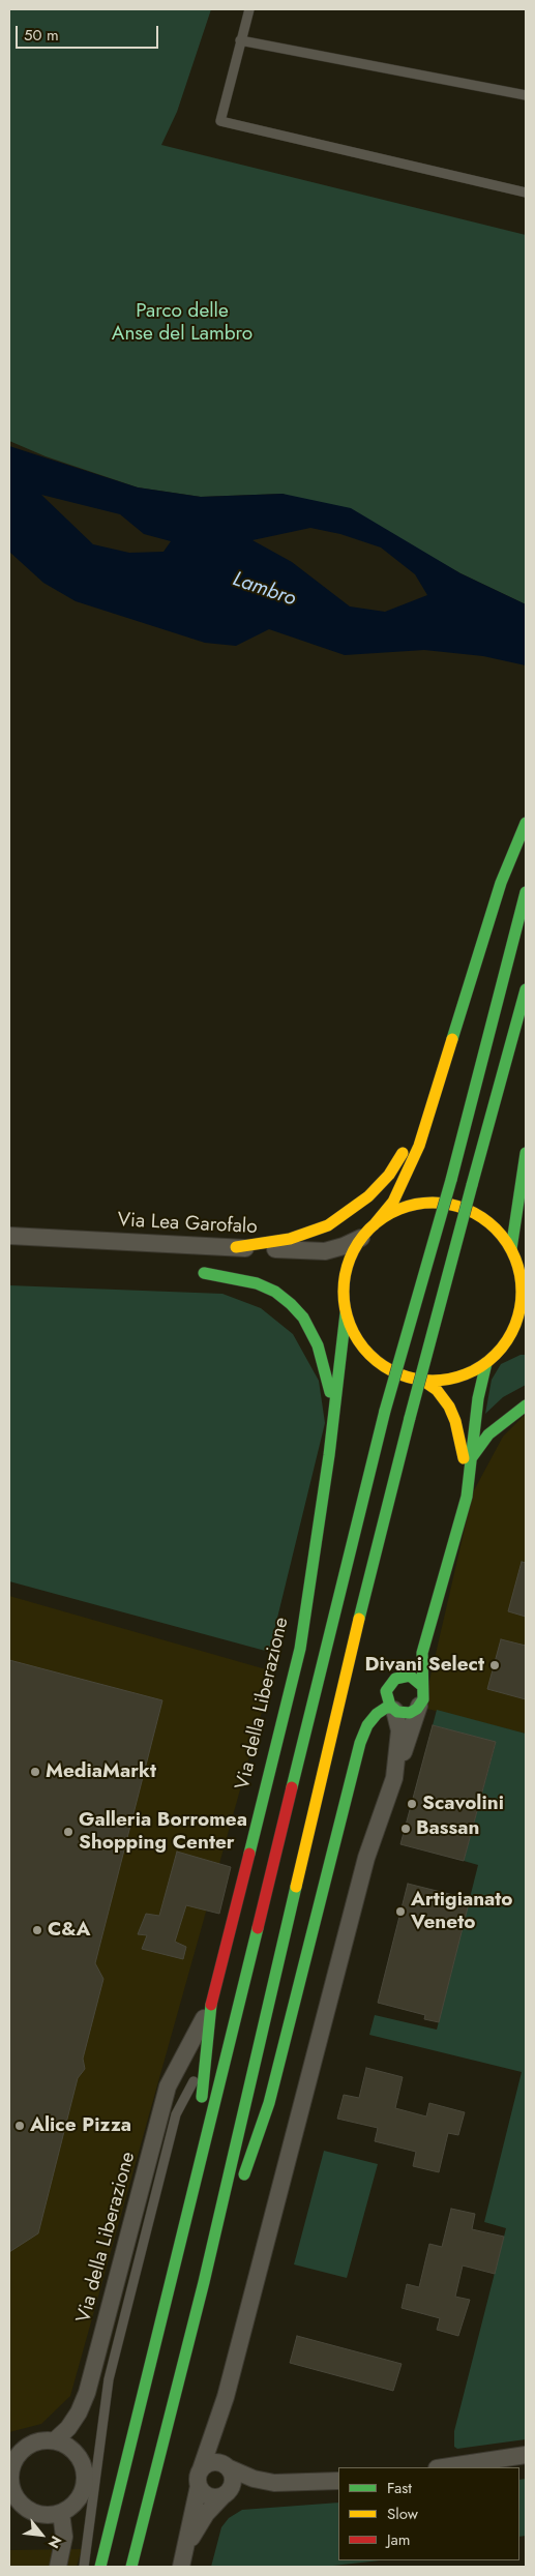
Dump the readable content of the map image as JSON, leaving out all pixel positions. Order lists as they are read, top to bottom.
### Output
{
  "streets": {
    "main road": ["Via della Liberazione"],
    "street": ["Via Lea Garofalo"]
  },
  "crossings": [
    ["Via Lea Garofalo", "Via della Liberazione"]
  ],
  "water": ["Lambro"],
  "parks": ["Parco delle Anse del Lambro"],
  "places": [
    "Divani Select",
    "MediaMarkt",
    "Scavolini",
    "Bassan",
    "Galleria Borromea Shopping Center",
    "Artigianato Veneto",
    "C&A",
    "Alice Pizza"
  ],
  "legend": ["Fast", "Slow", "Jam"],
  "scale_bar": "50 m",
  "north": "bottom right"
}
